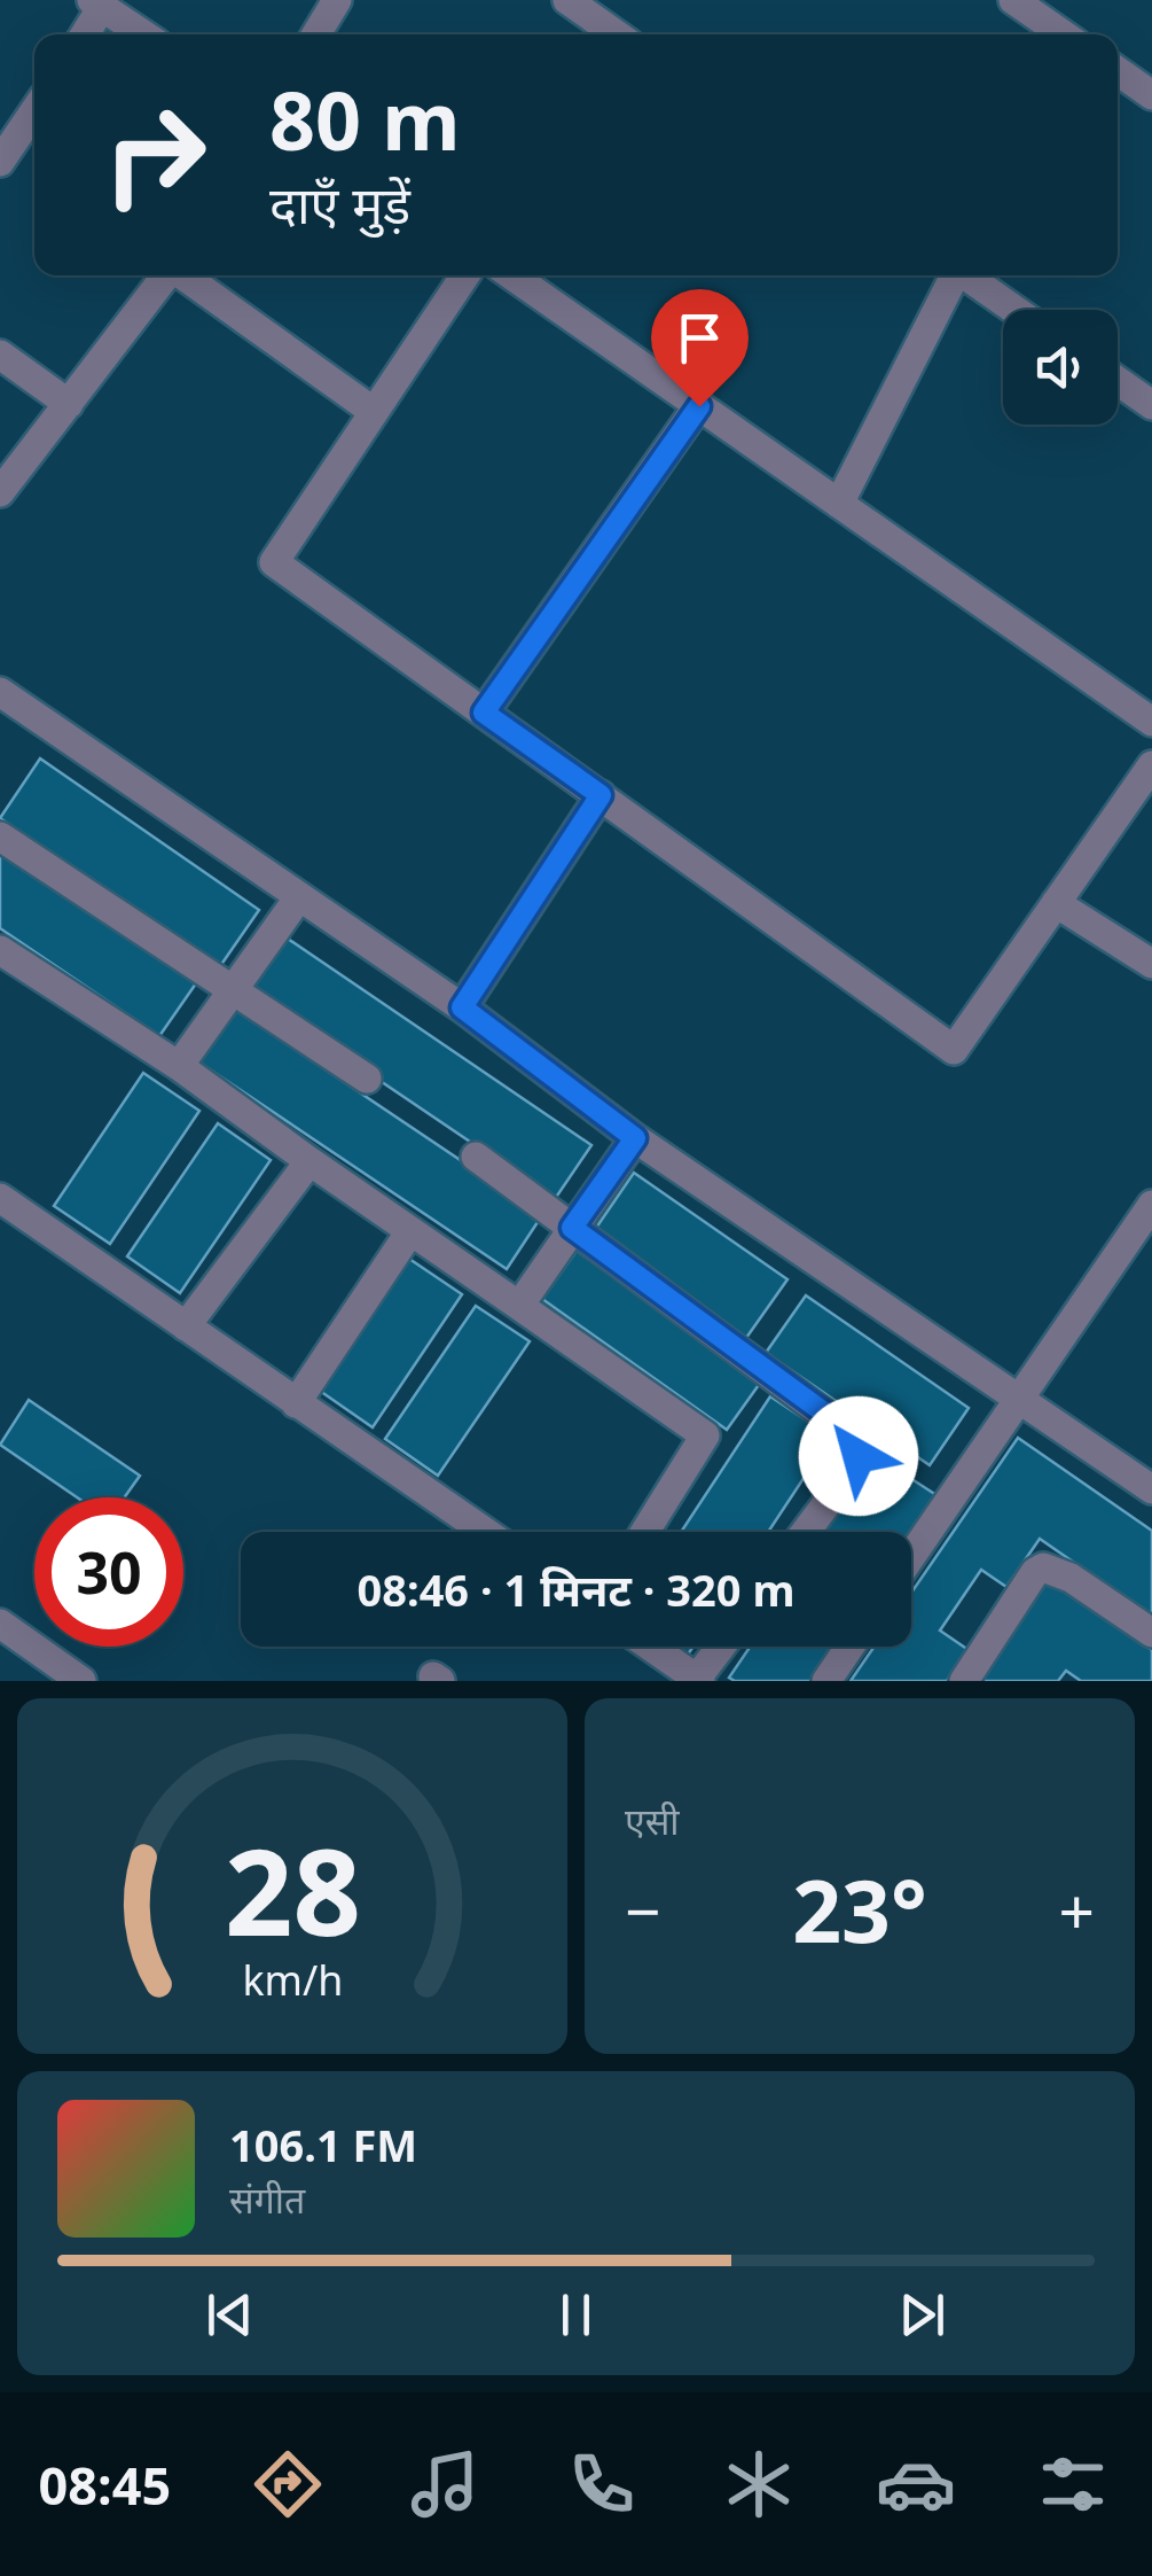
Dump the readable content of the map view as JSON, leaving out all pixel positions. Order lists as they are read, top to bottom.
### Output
{
  "page": {
    "turn": ["80 m", "दाएँ मुड़ें"],
    "limit": "30",
    "trip": "08:46 · 1 मिनट · 320 m",
    "tile": "एसी",
    "heat": ["−", "23°", "+"],
    "song": ["106.1 FM", "संगीत"],
    "tabs": "08:45",
    "gauge": ["28", "km/h"]
  }
}
